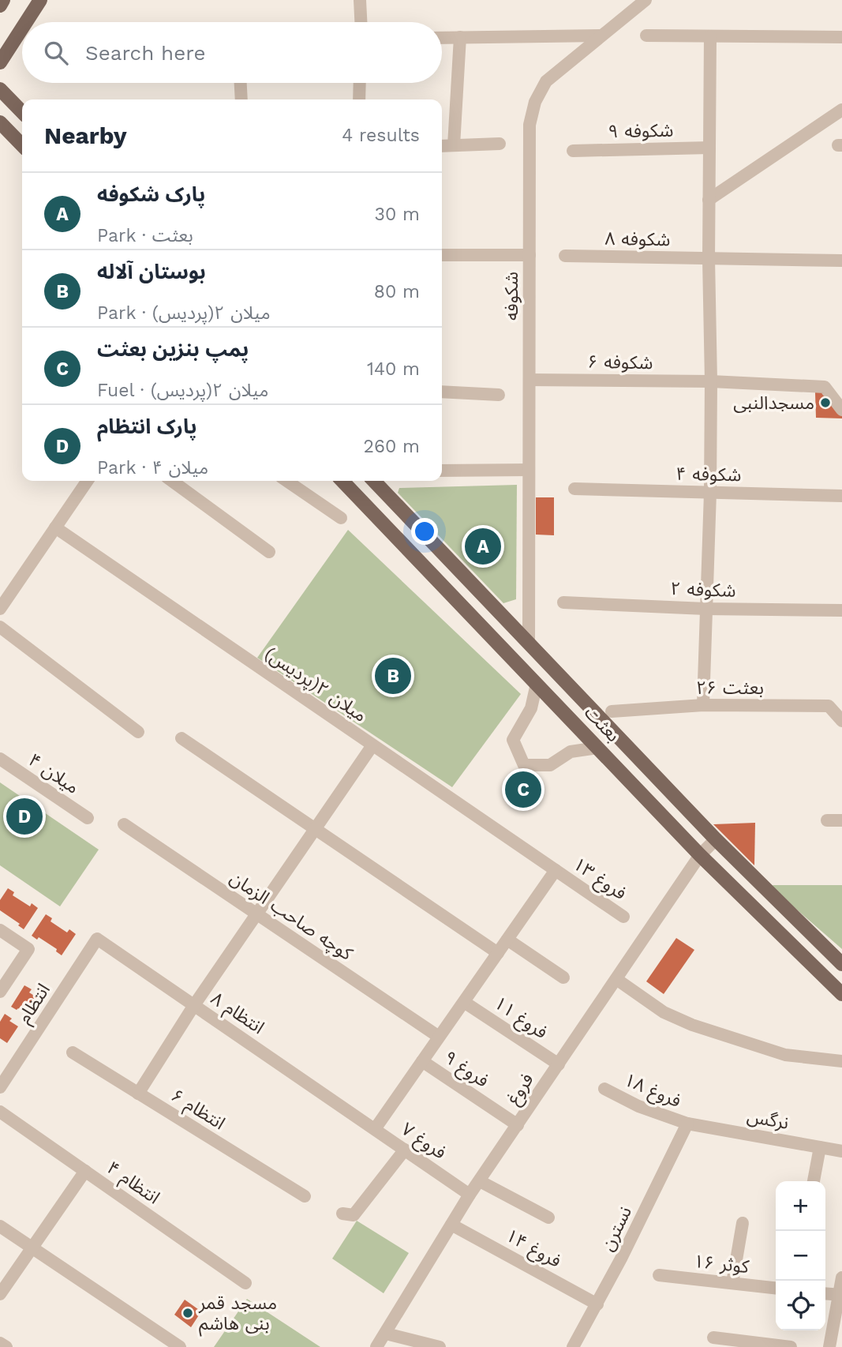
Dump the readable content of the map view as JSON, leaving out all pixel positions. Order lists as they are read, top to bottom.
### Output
{
  "streets": {
    "main road": ["بعثت"],
    "street": [
      "شکوفه ۹",
      "شکوفه ۸",
      "شکوفه",
      "شکوفه ۶",
      "شکوفه ۴",
      "شکوفه ۲",
      "میلان ۲(پردیس)",
      "بعثت ۲۶",
      "میلان ۴",
      "فروغ ۱۳",
      "کوچه صاحب الزمان",
      "انتظام",
      "انتظام ۸",
      "فروغ ۱۱",
      "فروغ ۹",
      "فروغ",
      "فروغ ۱۸",
      "انتظام ۶",
      "نرگس",
      "فروغ ۷",
      "انتظام ۴",
      "نسترن",
      "فروغ ۱۴",
      "کوثر ۱۶"
    ]
  },
  "crossings": [
    ["شکوفه", "شکوفه ۶"],
    ["شکوفه", "بعثت"],
    ["میلان ۲(پردیس)", "فروغ ۱۳"],
    ["بعثت", "فروغ"],
    ["انتظام", "انتظام ۸"],
    ["انتظام ۸", "فروغ ۷"],
    ["فروغ ۱۱", "فروغ"],
    ["فروغ ۹", "فروغ"],
    ["فروغ", "فروغ ۷"],
    ["فروغ", "فروغ ۱۴"],
    ["فروغ ۱۸", "نرگس"],
    ["فروغ ۱۸", "نسترن"],
    ["نرگس", "نسترن"],
    ["نسترن", "فروغ ۱۴"]
  ],
  "places": ["مسجدالنبی", "مسجد قمر بنی هاشم"],
  "page": {
    "search": "Search here",
    "heading": ["Nearby", "4 results"],
    "list": [
      {
        "mark": "A",
        "name": "پارک شکوفه",
        "note": "Park · بعثت",
        "value": "30 m"
      },
      {
        "mark": "B",
        "name": "بوستان آلاله",
        "note": "Park · میلان ۲(پردیس)",
        "value": "80 m"
      },
      {
        "mark": "C",
        "name": "پمپ بنزین بعثت",
        "note": "Fuel · میلان ۲(پردیس)",
        "value": "140 m"
      },
      {
        "mark": "D",
        "name": "پارک انتظام",
        "note": "Park · میلان ۴",
        "value": "260 m"
      }
    ],
    "pins": [
      "A",
      "B",
      "C",
      "D"
    ],
    "map_buttons": ["+", "−"]
  }
}
